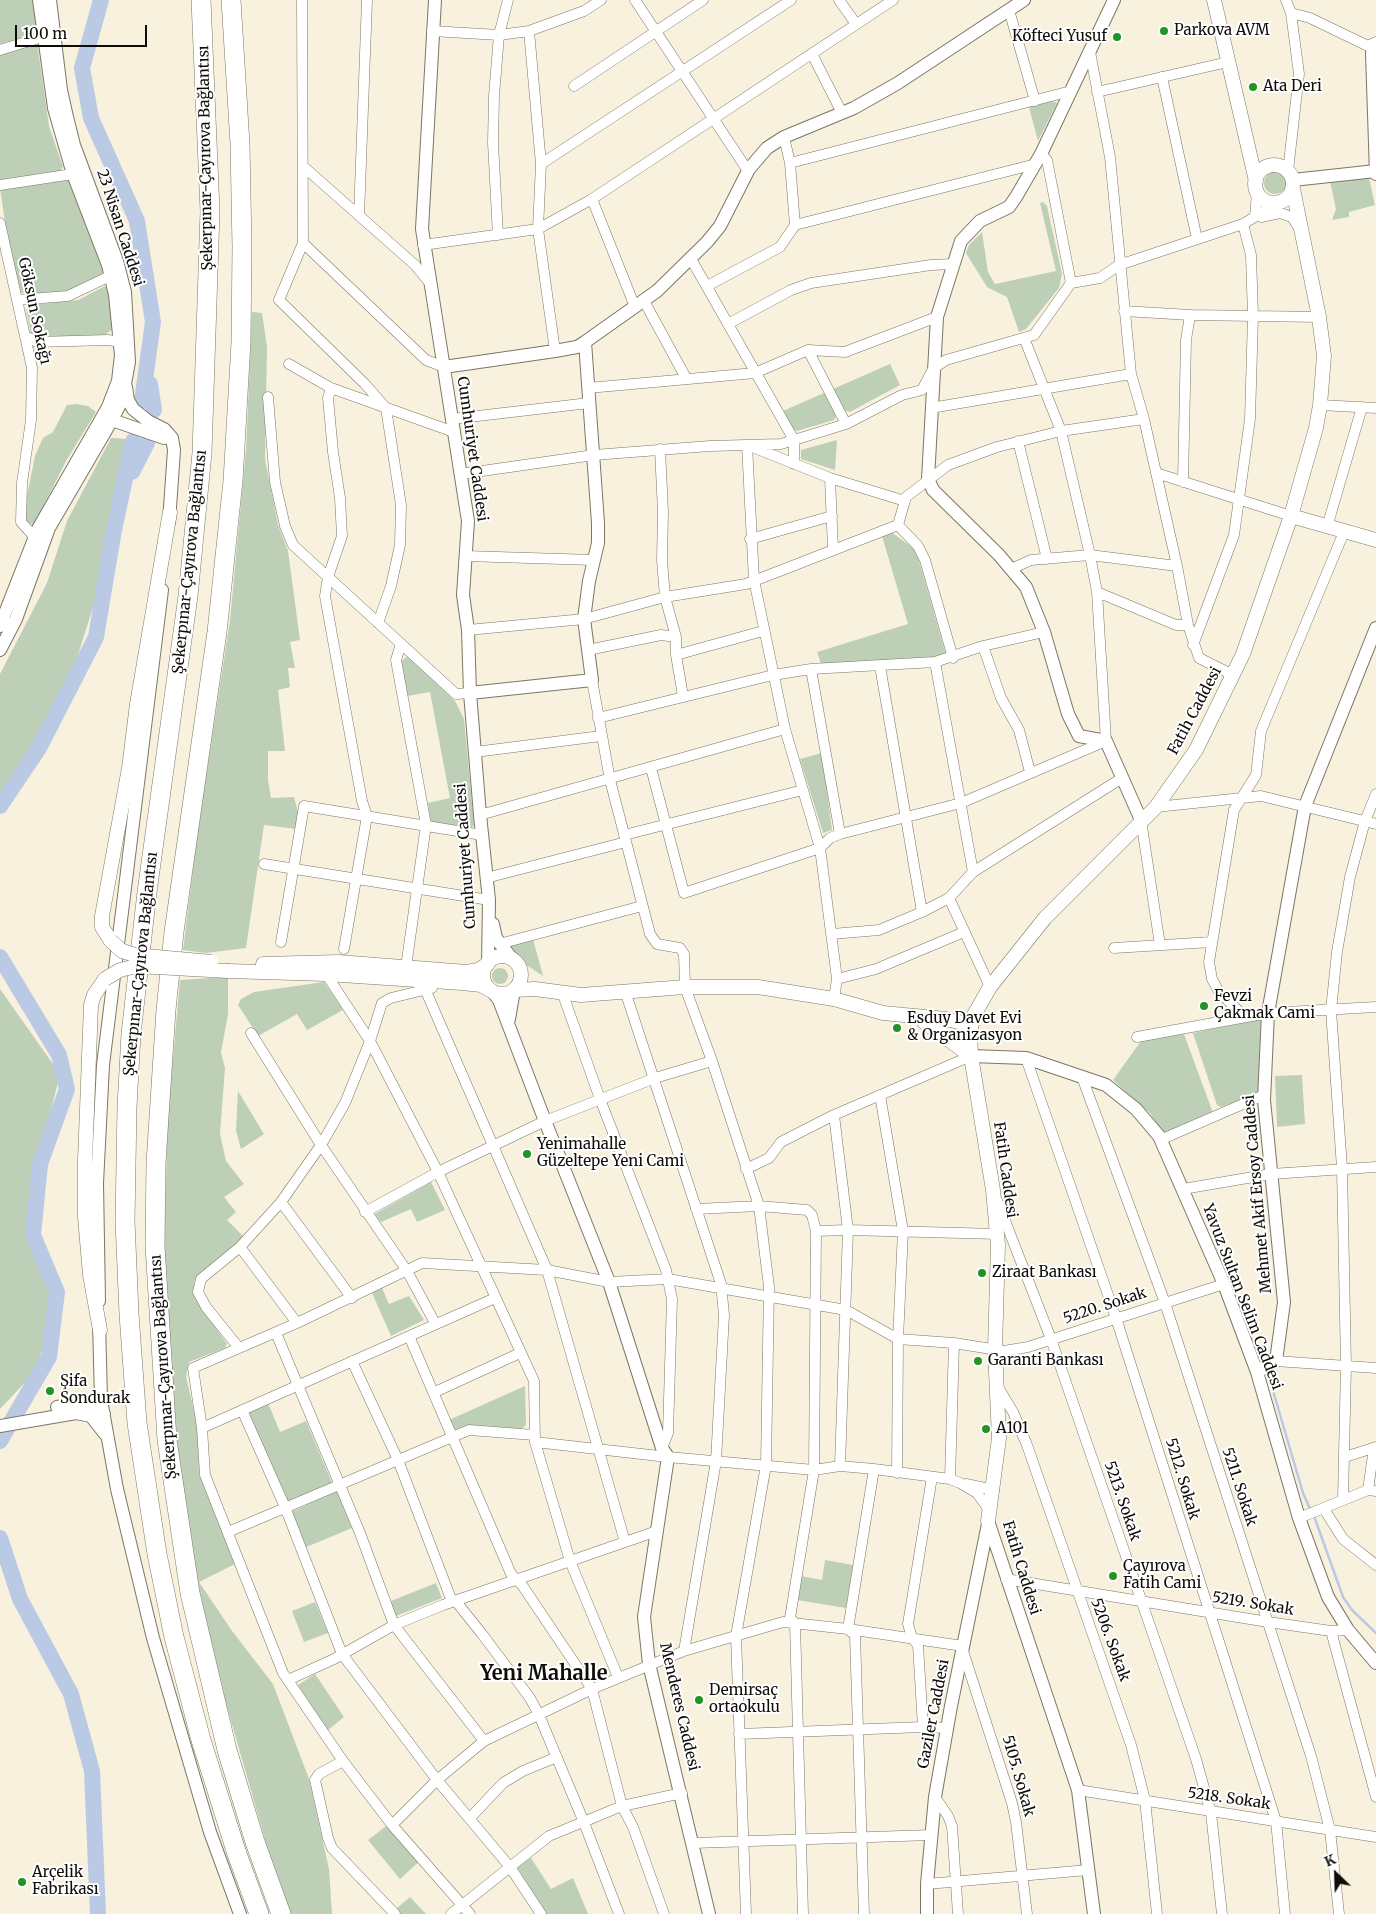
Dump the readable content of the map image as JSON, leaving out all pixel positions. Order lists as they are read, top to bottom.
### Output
{
  "streets": {
    "highway": ["Şekerpınar-Çayırova Bağlantısı"],
    "main road": ["Fatih Caddesi"],
    "street": [
      "23 Nisan Caddesi",
      "Göksun Sokağı",
      "Cumhuriyet Caddesi",
      "Mehmet Akif Ersoy Caddesi",
      "Yavuz Sultan Selim Caddesi",
      "5220. Sokak",
      "5212. Sokak",
      "5211. Sokak",
      "5213. Sokak",
      "5219. Sokak",
      "5206. Sokak",
      "Menderes Caddesi",
      "Gaziler Caddesi",
      "5105. Sokak",
      "5218. Sokak"
    ]
  },
  "crossings": [
    ["23 Nisan Caddesi", "Göksun Sokağı"],
    ["Fatih Caddesi", "Yavuz Sultan Selim Caddesi"],
    ["Fatih Caddesi", "5220. Sokak"],
    ["Fatih Caddesi", "5213. Sokak"],
    ["Fatih Caddesi", "5219. Sokak"],
    ["Fatih Caddesi", "5206. Sokak"],
    ["Fatih Caddesi", "Gaziler Caddesi"],
    ["Fatih Caddesi", "5218. Sokak"],
    ["Yavuz Sultan Selim Caddesi", "5220. Sokak"],
    ["Yavuz Sultan Selim Caddesi", "5212. Sokak"],
    ["Yavuz Sultan Selim Caddesi", "5211. Sokak"],
    ["Yavuz Sultan Selim Caddesi", "5219. Sokak"],
    ["5220. Sokak", "5212. Sokak"],
    ["5220. Sokak", "5211. Sokak"],
    ["5220. Sokak", "5213. Sokak"],
    ["5212. Sokak", "5219. Sokak"],
    ["5212. Sokak", "5218. Sokak"],
    ["5211. Sokak", "5219. Sokak"],
    ["5211. Sokak", "5218. Sokak"],
    ["5213. Sokak", "5219. Sokak"],
    ["5213. Sokak", "5218. Sokak"],
    ["5219. Sokak", "5206. Sokak"],
    ["5206. Sokak", "5218. Sokak"],
    ["Gaziler Caddesi", "5105. Sokak"]
  ],
  "districts": ["Yeni Mahalle"],
  "places": [
    "Parkova AVM",
    "Köfteci Yusuf",
    "Ata Deri",
    "Fevzi Çakmak Cami",
    "Esduy Davet Evi & Organizasyon",
    "Yenimahalle Güzeltepe Yeni Cami",
    "Ziraat Bankası",
    "Garanti Bankası",
    "Şifa Sondurak",
    "A101",
    "Çayırova Fatih Cami",
    "Demirsaç ortaokulu",
    "Arçelik Fabrikası"
  ],
  "scale_bar": "100 m",
  "north": "top left"
}
